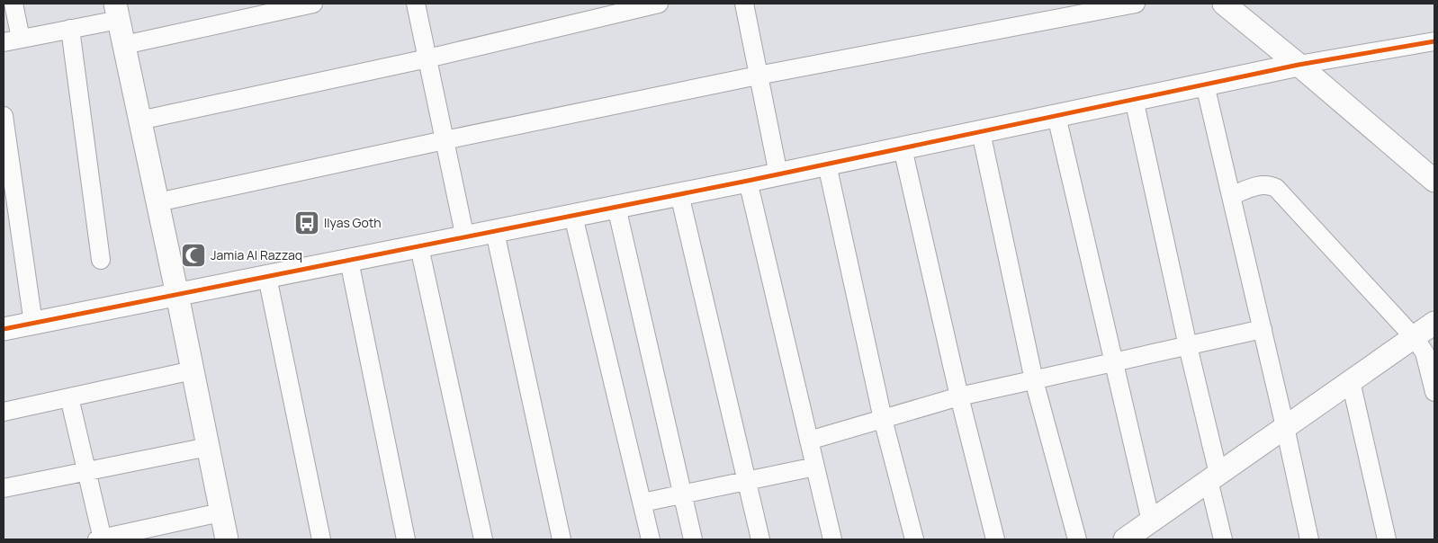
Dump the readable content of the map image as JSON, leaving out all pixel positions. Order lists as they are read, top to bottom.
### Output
{
  "places": {
    "bus stop": ["Ilyas Goth"],
    "mosque": ["Jamia Al Razzaq"]
  }
}
